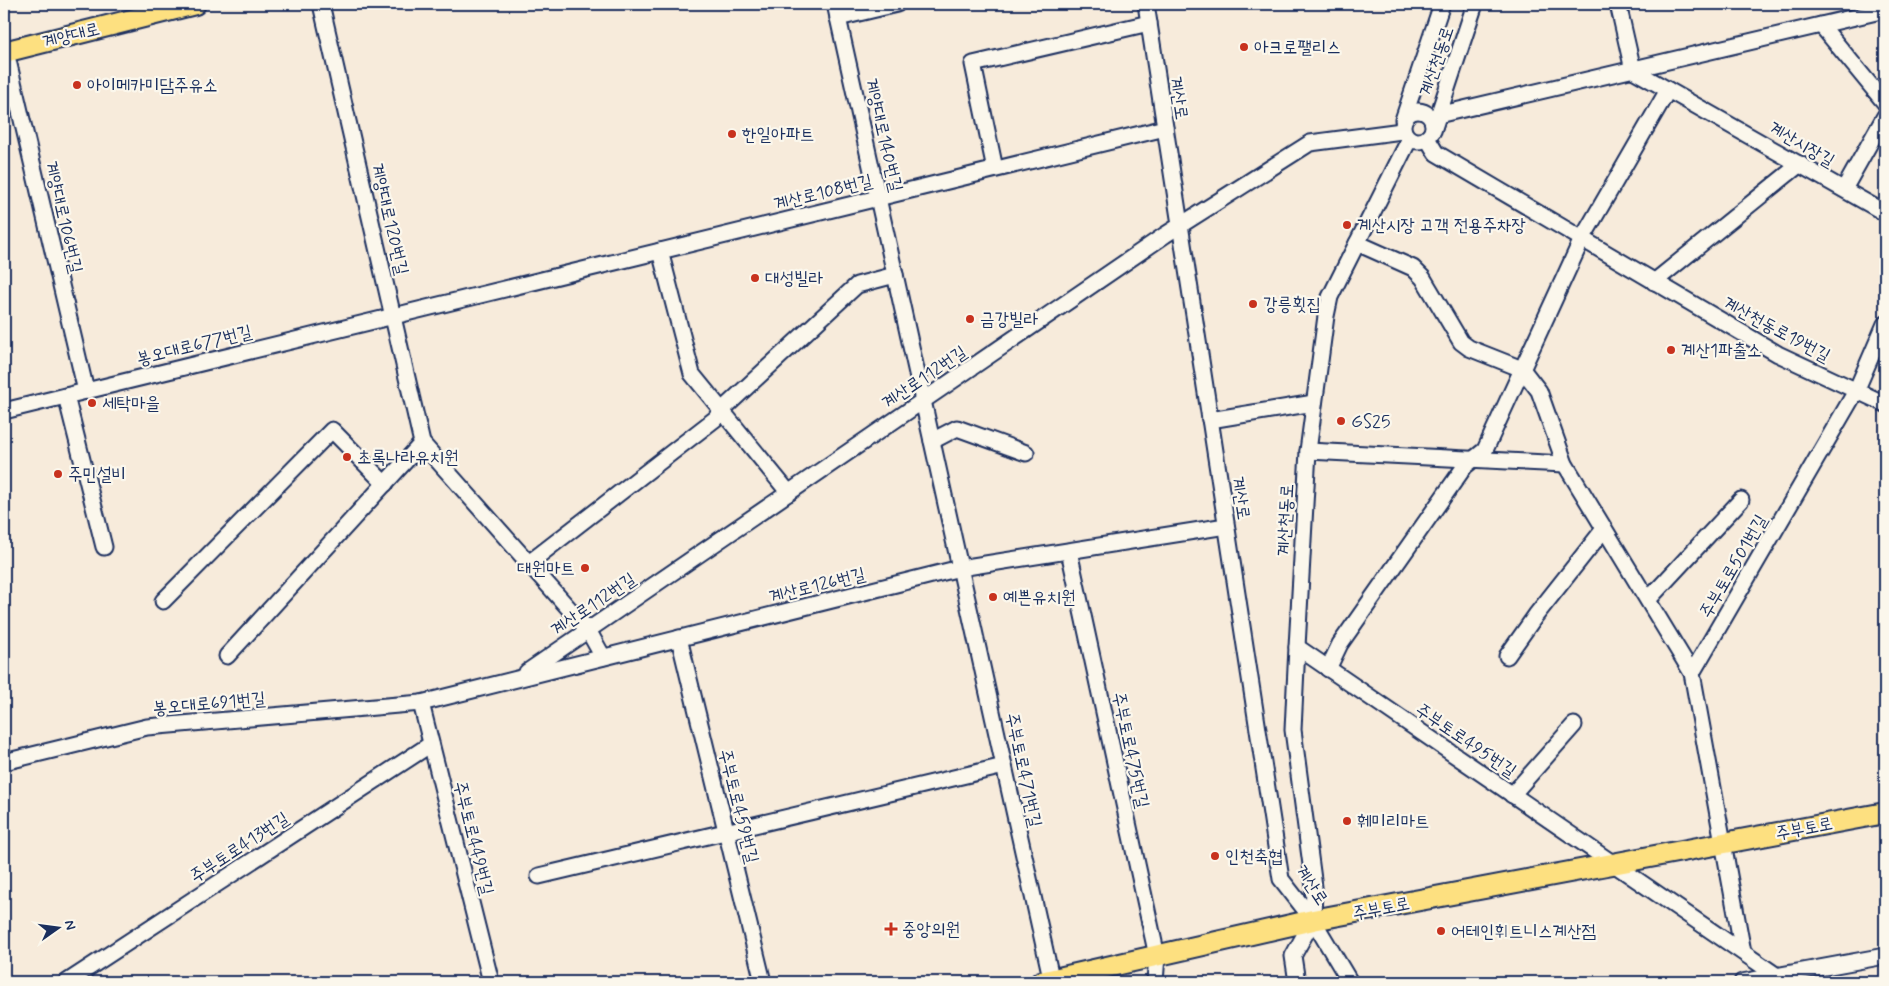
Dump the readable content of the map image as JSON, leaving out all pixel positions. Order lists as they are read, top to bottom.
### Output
{
  "streets": {
    "main road": ["계양대로", "주부토로"],
    "street": [
      "계산천동로",
      "계산로",
      "계양대로140번길",
      "계산시장길",
      "계산로108번길",
      "계양대로106번길",
      "계양대로120번길",
      "계산천동로19번길",
      "봉오대로677번길",
      "계산로112번길",
      "주부토로501번길",
      "계산로126번길",
      "봉오대로691번길",
      "주부토로495번길",
      "주부토로475번길",
      "주부토로471번길",
      "주부토로459번길",
      "주부토로449번길",
      "주부토로413번길"
    ]
  },
  "crossings": [
    ["계양대로", "계양대로106번길"],
    ["계산천동로", "계산로"],
    ["계산천동로", "계산천동로19번길"],
    ["계산천동로", "계산로112번길"],
    ["계산천동로", "주부토로495번길"],
    ["계산천동로", "주부토로"],
    ["계산로", "계산로108번길"],
    ["계산로", "계산로112번길"],
    ["계산로", "계산로126번길"],
    ["계산로", "주부토로"],
    ["계양대로140번길", "계산로108번길"],
    ["계양대로140번길", "계산로112번길"],
    ["계양대로140번길", "계산로126번길"],
    ["계양대로140번길", "주부토로471번길"],
    ["계산로108번길", "계양대로120번길"],
    ["계산로108번길", "봉오대로677번길"],
    ["계양대로106번길", "봉오대로677번길"],
    ["계양대로120번길", "봉오대로677번길"],
    ["계양대로120번길", "계산로112번길"],
    ["계양대로120번길", "계산로126번길"],
    ["계산천동로19번길", "계산로112번길"],
    ["계산천동로19번길", "주부토로501번길"],
    ["계산로112번길", "계산로126번길"],
    ["계산로126번길", "봉오대로691번길"],
    ["계산로126번길", "주부토로475번길"],
    ["계산로126번길", "주부토로471번길"],
    ["계산로126번길", "주부토로459번길"],
    ["계산로126번길", "주부토로449번길"],
    ["봉오대로691번길", "주부토로449번길"],
    ["주부토로495번길", "주부토로"],
    ["주부토로475번길", "주부토로"],
    ["주부토로471번길", "주부토로"],
    ["주부토로449번길", "주부토로413번길"]
  ],
  "places": {
    "other": [
      "아크로팰리스",
      "아이메카미담주유소",
      "한일아파트",
      "계산시장 고객 전용주차장",
      "대성빌라",
      "강릉횟집",
      "금강빌라",
      "계산1파출소",
      "세탁마을",
      "GS25",
      "초록나라유치원",
      "주민설비",
      "대원마트",
      "예쁜유치원",
      "훼미리마트",
      "인천축협",
      "어테인휘트니스계산점"
    ],
    "health": ["중앙의원"]
  },
  "north": "right"
}
